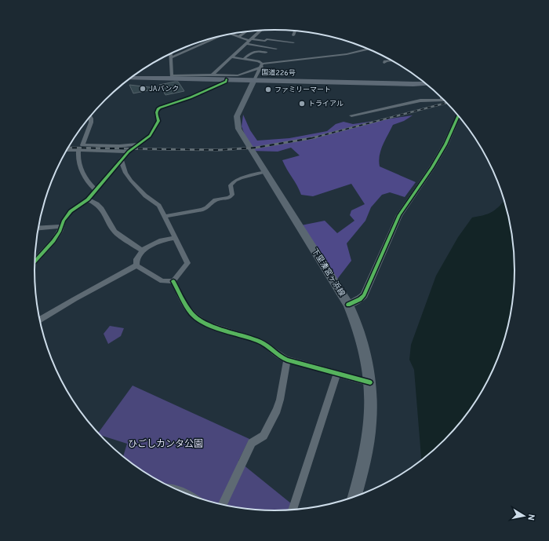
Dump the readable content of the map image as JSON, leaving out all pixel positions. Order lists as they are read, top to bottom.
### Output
{
  "streets": {
    "highway": ["国道226号"],
    "main road": ["下里湊宮ヶ浜線"]
  },
  "crossings": [
    ["国道226号", "下里湊宮ヶ浜線"]
  ],
  "parks": ["ひごしカンタ公園"],
  "places": ["JAバンク", "ファミリーマート", "トライアル"],
  "north": "right"
}
